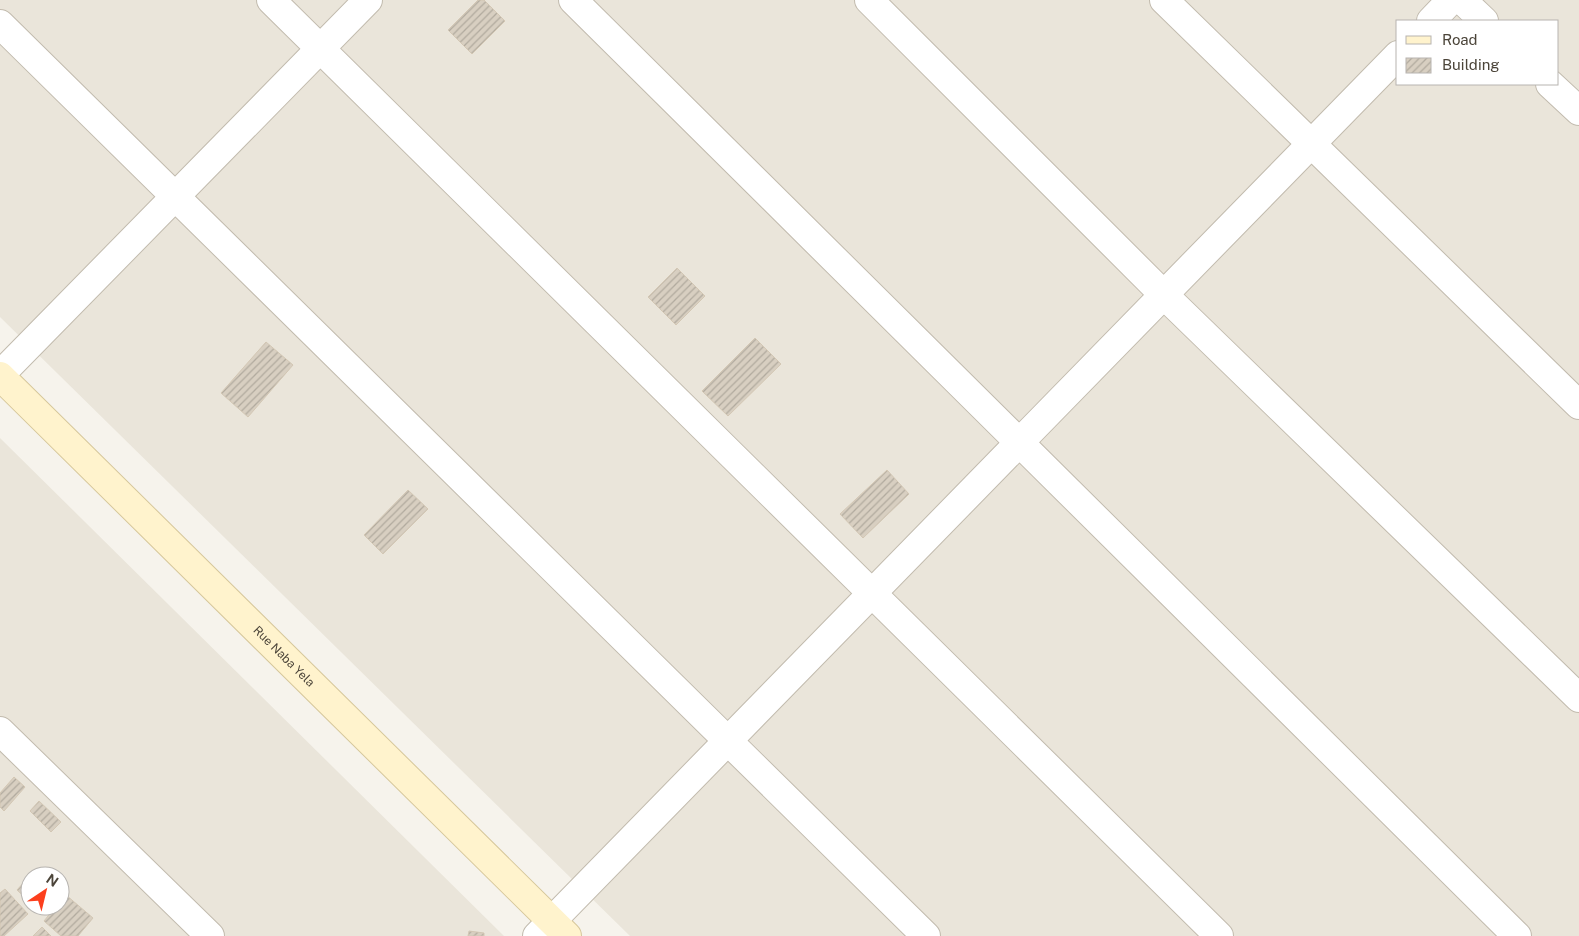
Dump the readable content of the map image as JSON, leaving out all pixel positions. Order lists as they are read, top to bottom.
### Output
{
  "streets": {
    "street": ["Rue Naba Yela"]
  },
  "legend": ["Road", "Building"],
  "north": "top right"
}
